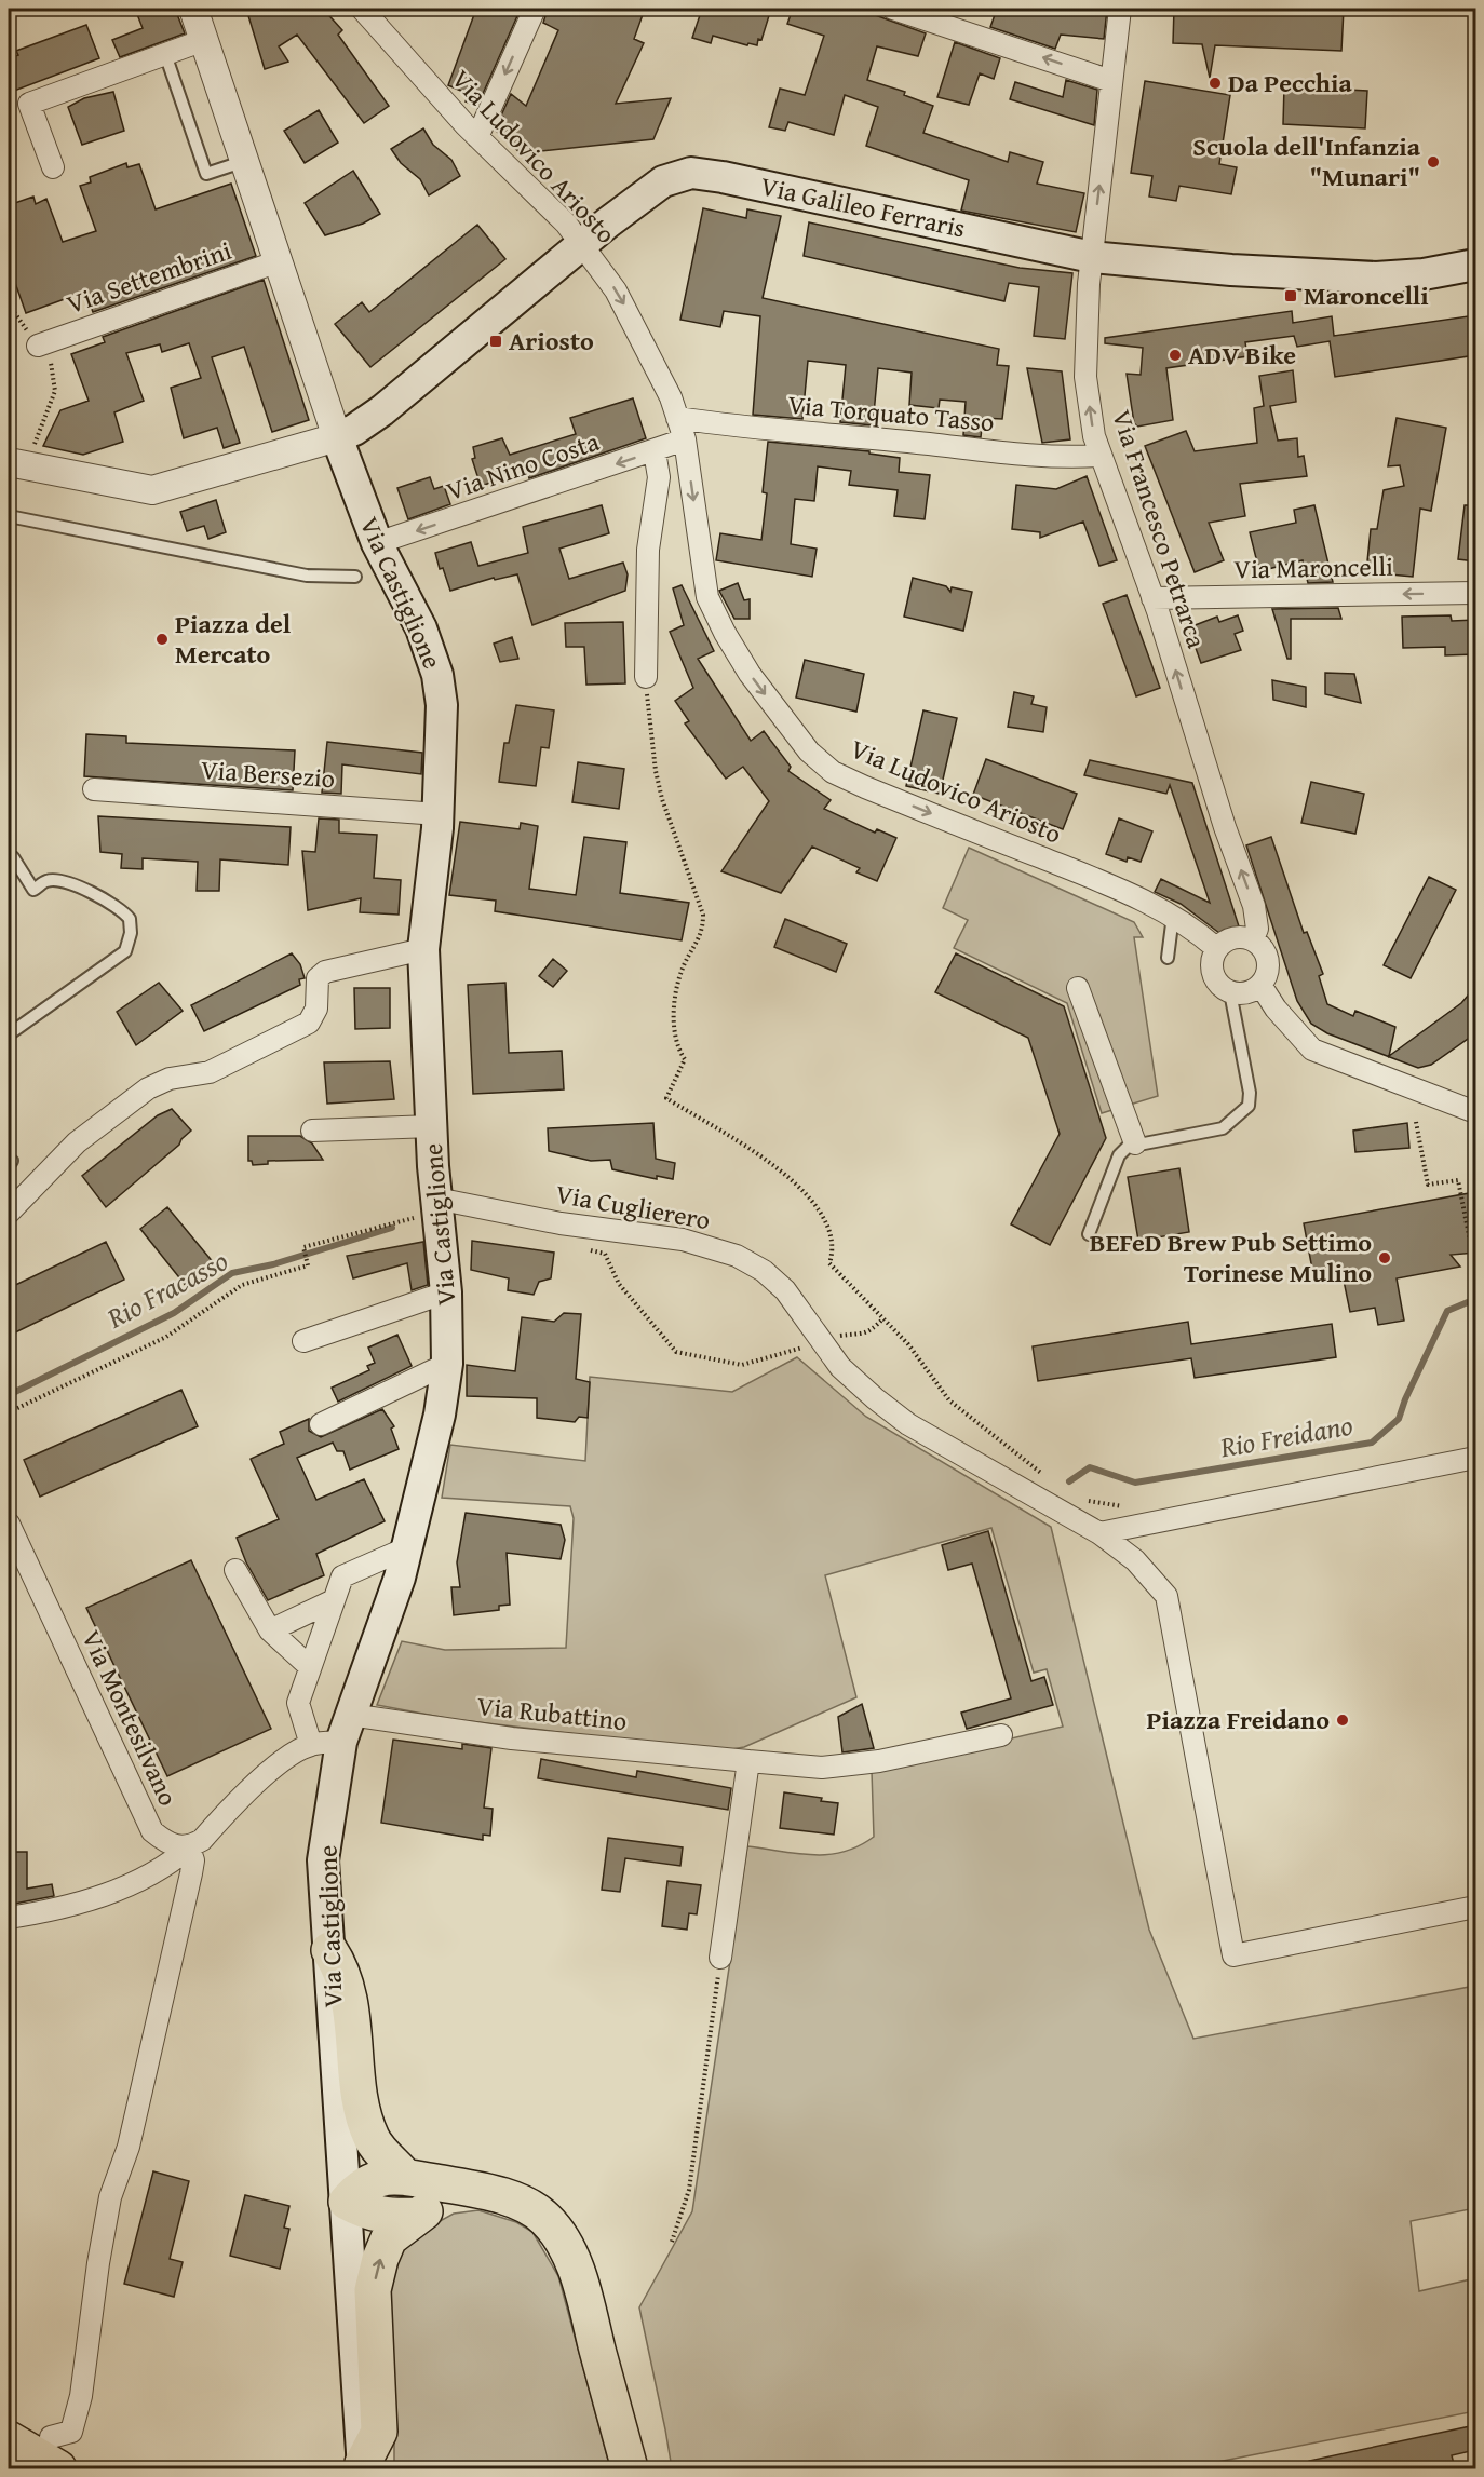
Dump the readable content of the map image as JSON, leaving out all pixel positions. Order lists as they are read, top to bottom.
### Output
{
  "streets": {
    "main road": ["Via Galileo Ferraris", "Via Castiglione"],
    "street": [
      "Via Ludovico Ariosto",
      "Via Settembrini",
      "Via Torquato Tasso",
      "Via Nino Costa",
      "Via Francesco Petrarca",
      "Via Maroncelli",
      "Via Bersezio",
      "Via Cuglierero",
      "Via Rubattino",
      "Via Montesilvano"
    ]
  },
  "crossings": [
    ["Via Ludovico Ariosto", "Via Galileo Ferraris"],
    ["Via Ludovico Ariosto", "Via Torquato Tasso"],
    ["Via Ludovico Ariosto", "Via Nino Costa"],
    ["Via Ludovico Ariosto", "Via Francesco Petrarca"],
    ["Via Galileo Ferraris", "Via Francesco Petrarca"],
    ["Via Galileo Ferraris", "Via Castiglione"],
    ["Via Settembrini", "Via Castiglione"],
    ["Via Torquato Tasso", "Via Francesco Petrarca"],
    ["Via Nino Costa", "Via Castiglione"],
    ["Via Francesco Petrarca", "Via Maroncelli"],
    ["Via Castiglione", "Via Bersezio"],
    ["Via Castiglione", "Via Cuglierero"],
    ["Via Castiglione", "Via Rubattino"]
  ],
  "one_way": [
    "Via Ludovico Ariosto",
    "Via Nino Costa",
    "Via Francesco Petrarca",
    "Via Maroncelli"
  ],
  "water": ["Rio Fracasso", "Rio Freidano"],
  "places": {
    "other": [
      "Da Pecchia",
      "Scuola dell'Infanzia \"Munari\"",
      "ADV Bike",
      "Piazza del Mercato",
      "BEFeD Brew Pub Settimo Torinese Mulino",
      "Piazza Freidano"
    ],
    "transit": ["Maroncelli", "Ariosto"]
  }
}
